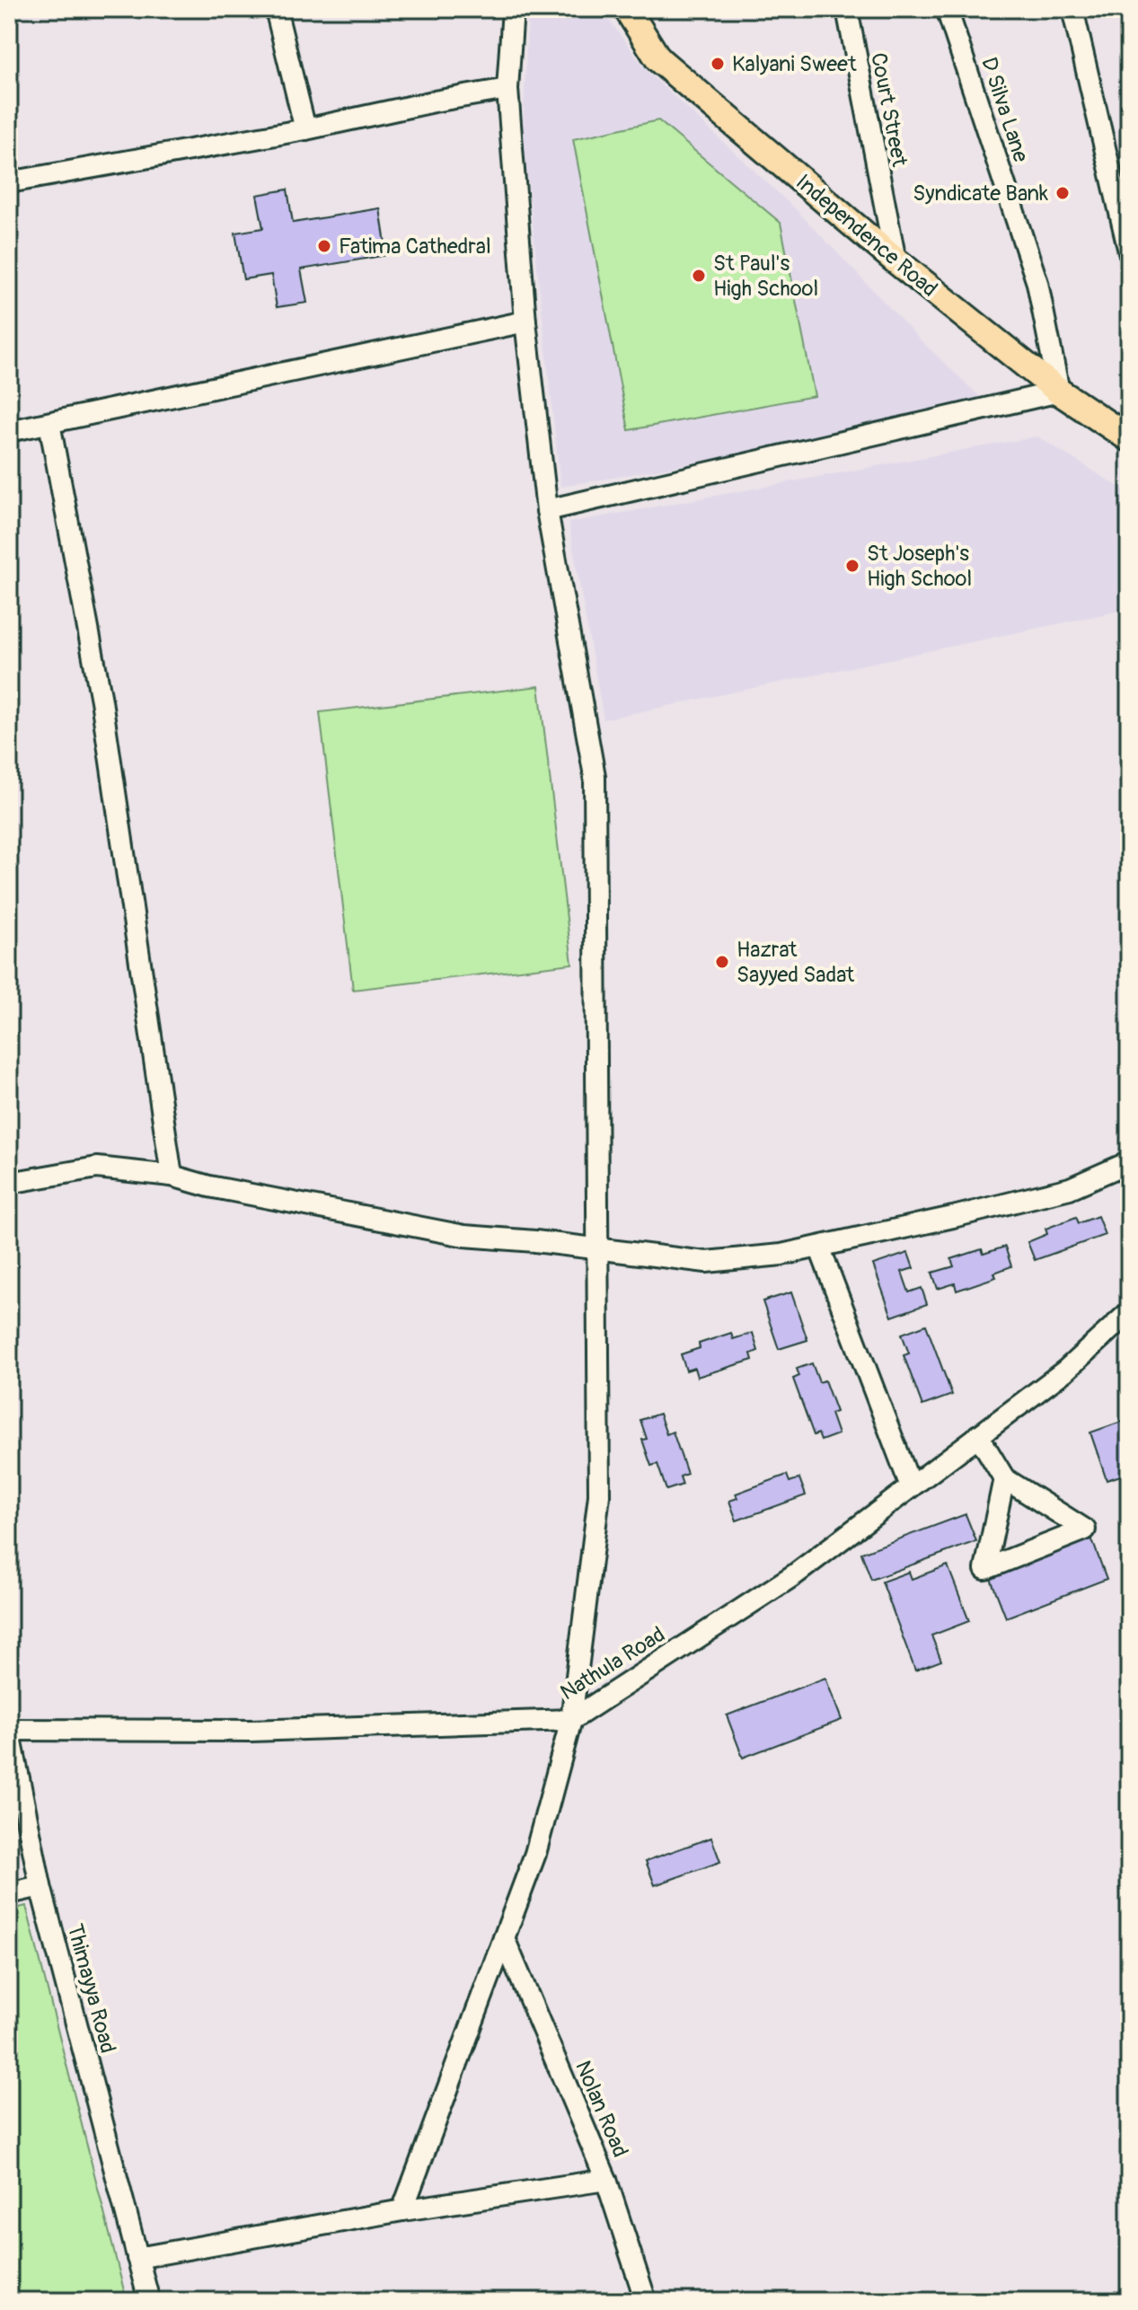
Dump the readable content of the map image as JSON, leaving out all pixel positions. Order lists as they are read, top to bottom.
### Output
{
  "streets": {
    "main road": ["Independence Road"],
    "street": [
      "Court Street",
      "D Silva Lane",
      "Nathula Road",
      "Thimayya Road",
      "Nolan Road"
    ]
  },
  "crossings": [
    ["Court Street", "Independence Road"],
    ["D Silva Lane", "Independence Road"],
    ["Nathula Road", "Thimayya Road"]
  ],
  "places": [
    "Kalyani Sweet",
    "Syndicate Bank",
    "Fatima Cathedral",
    "St Paul's High School",
    "St Joseph's High School",
    "Hazrat Sayyed Sadat"
  ]
}
